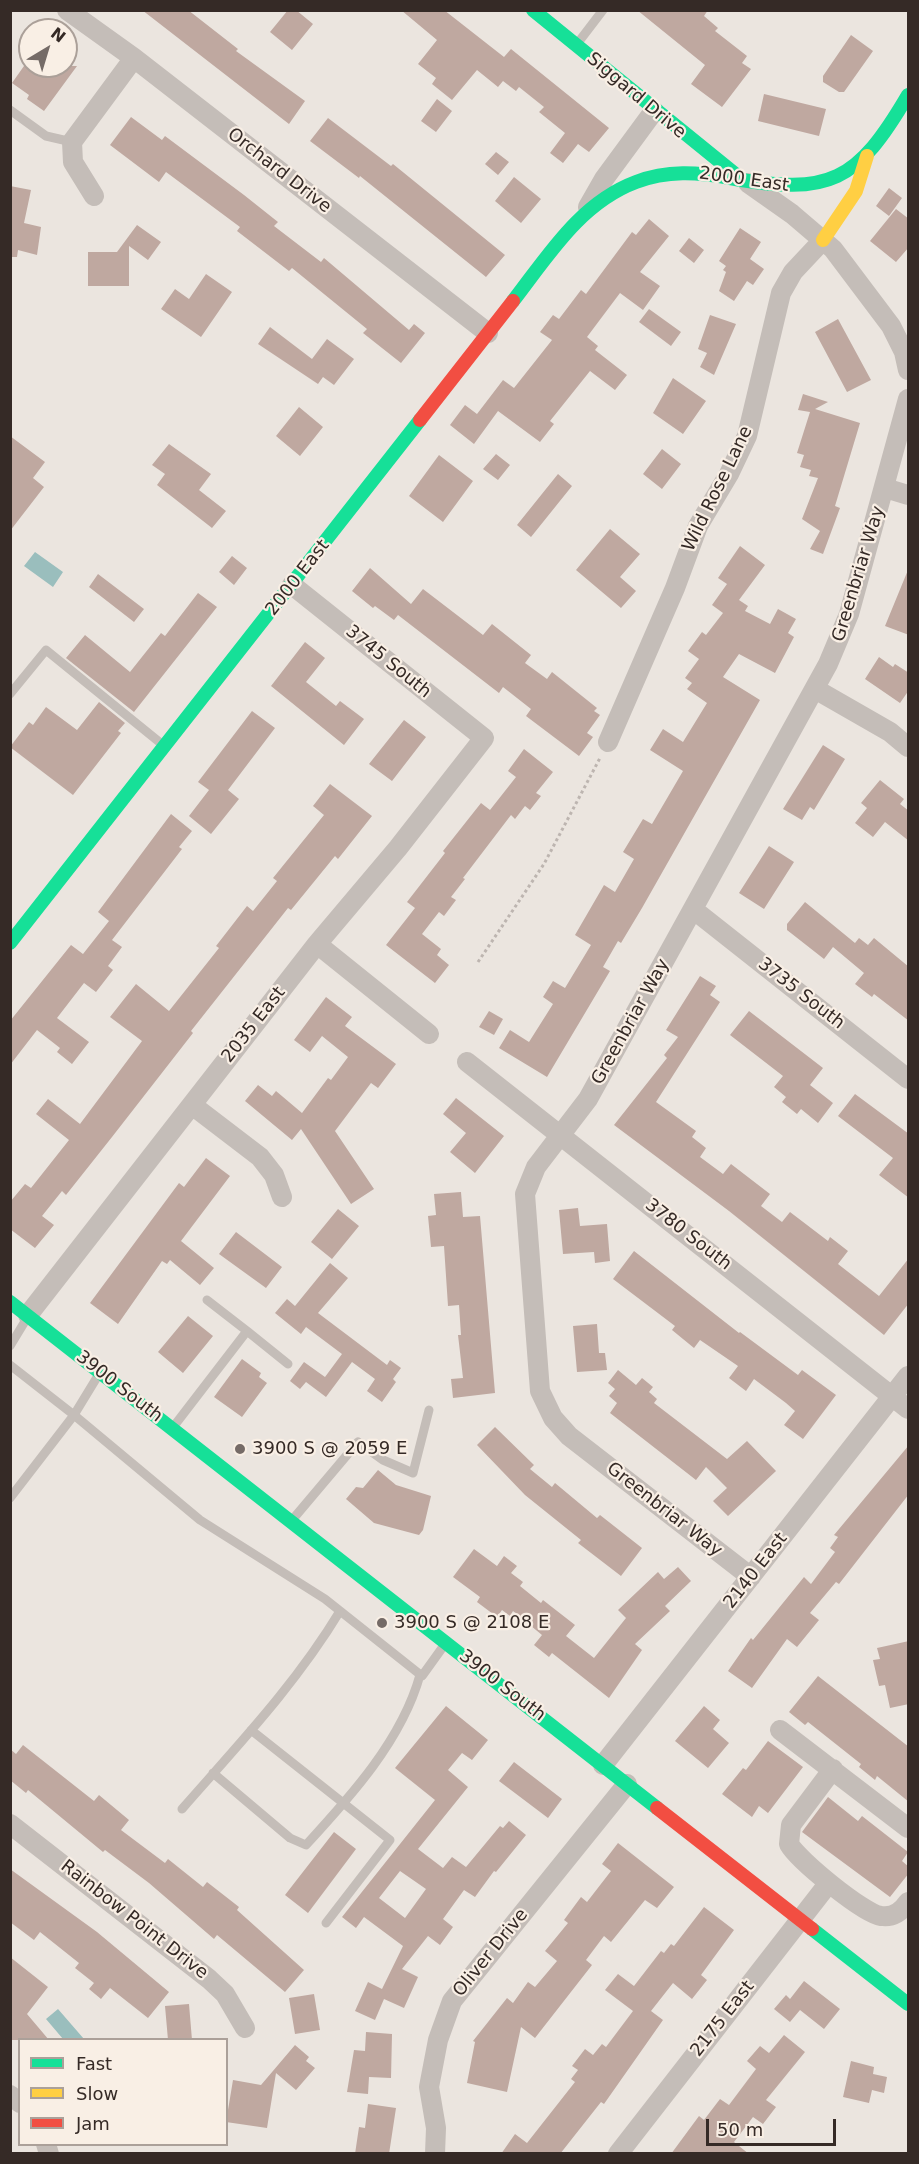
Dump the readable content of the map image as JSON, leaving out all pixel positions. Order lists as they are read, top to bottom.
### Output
{
  "streets": {
    "street": [
      "Siggard Drive",
      "Orchard Drive",
      "2000 East",
      "Wild Rose Lane",
      "Greenbriar Way",
      "3745 South",
      "3735 South",
      "2035 East",
      "3780 South",
      "3900 South",
      "2140 East",
      "Rainbow Point Drive",
      "Oliver Drive",
      "2175 East"
    ]
  },
  "crossings": [
    ["Siggard Drive", "2000 East"],
    ["Orchard Drive", "2000 East"],
    ["2000 East", "3745 South"],
    ["Greenbriar Way", "3735 South"],
    ["Greenbriar Way", "3780 South"],
    ["Greenbriar Way", "2140 East"],
    ["3745 South", "2035 East"],
    ["2035 East", "3900 South"],
    ["3780 South", "2140 East"],
    ["3900 South", "2140 East"],
    ["3900 South", "Oliver Drive"],
    ["3900 South", "2175 East"]
  ],
  "places": ["3900 S @ 2059 E", "3900 S @ 2108 E"],
  "legend": ["Fast", "Slow", "Jam"],
  "scale_bar": "50 m",
  "north": "top right"
}
